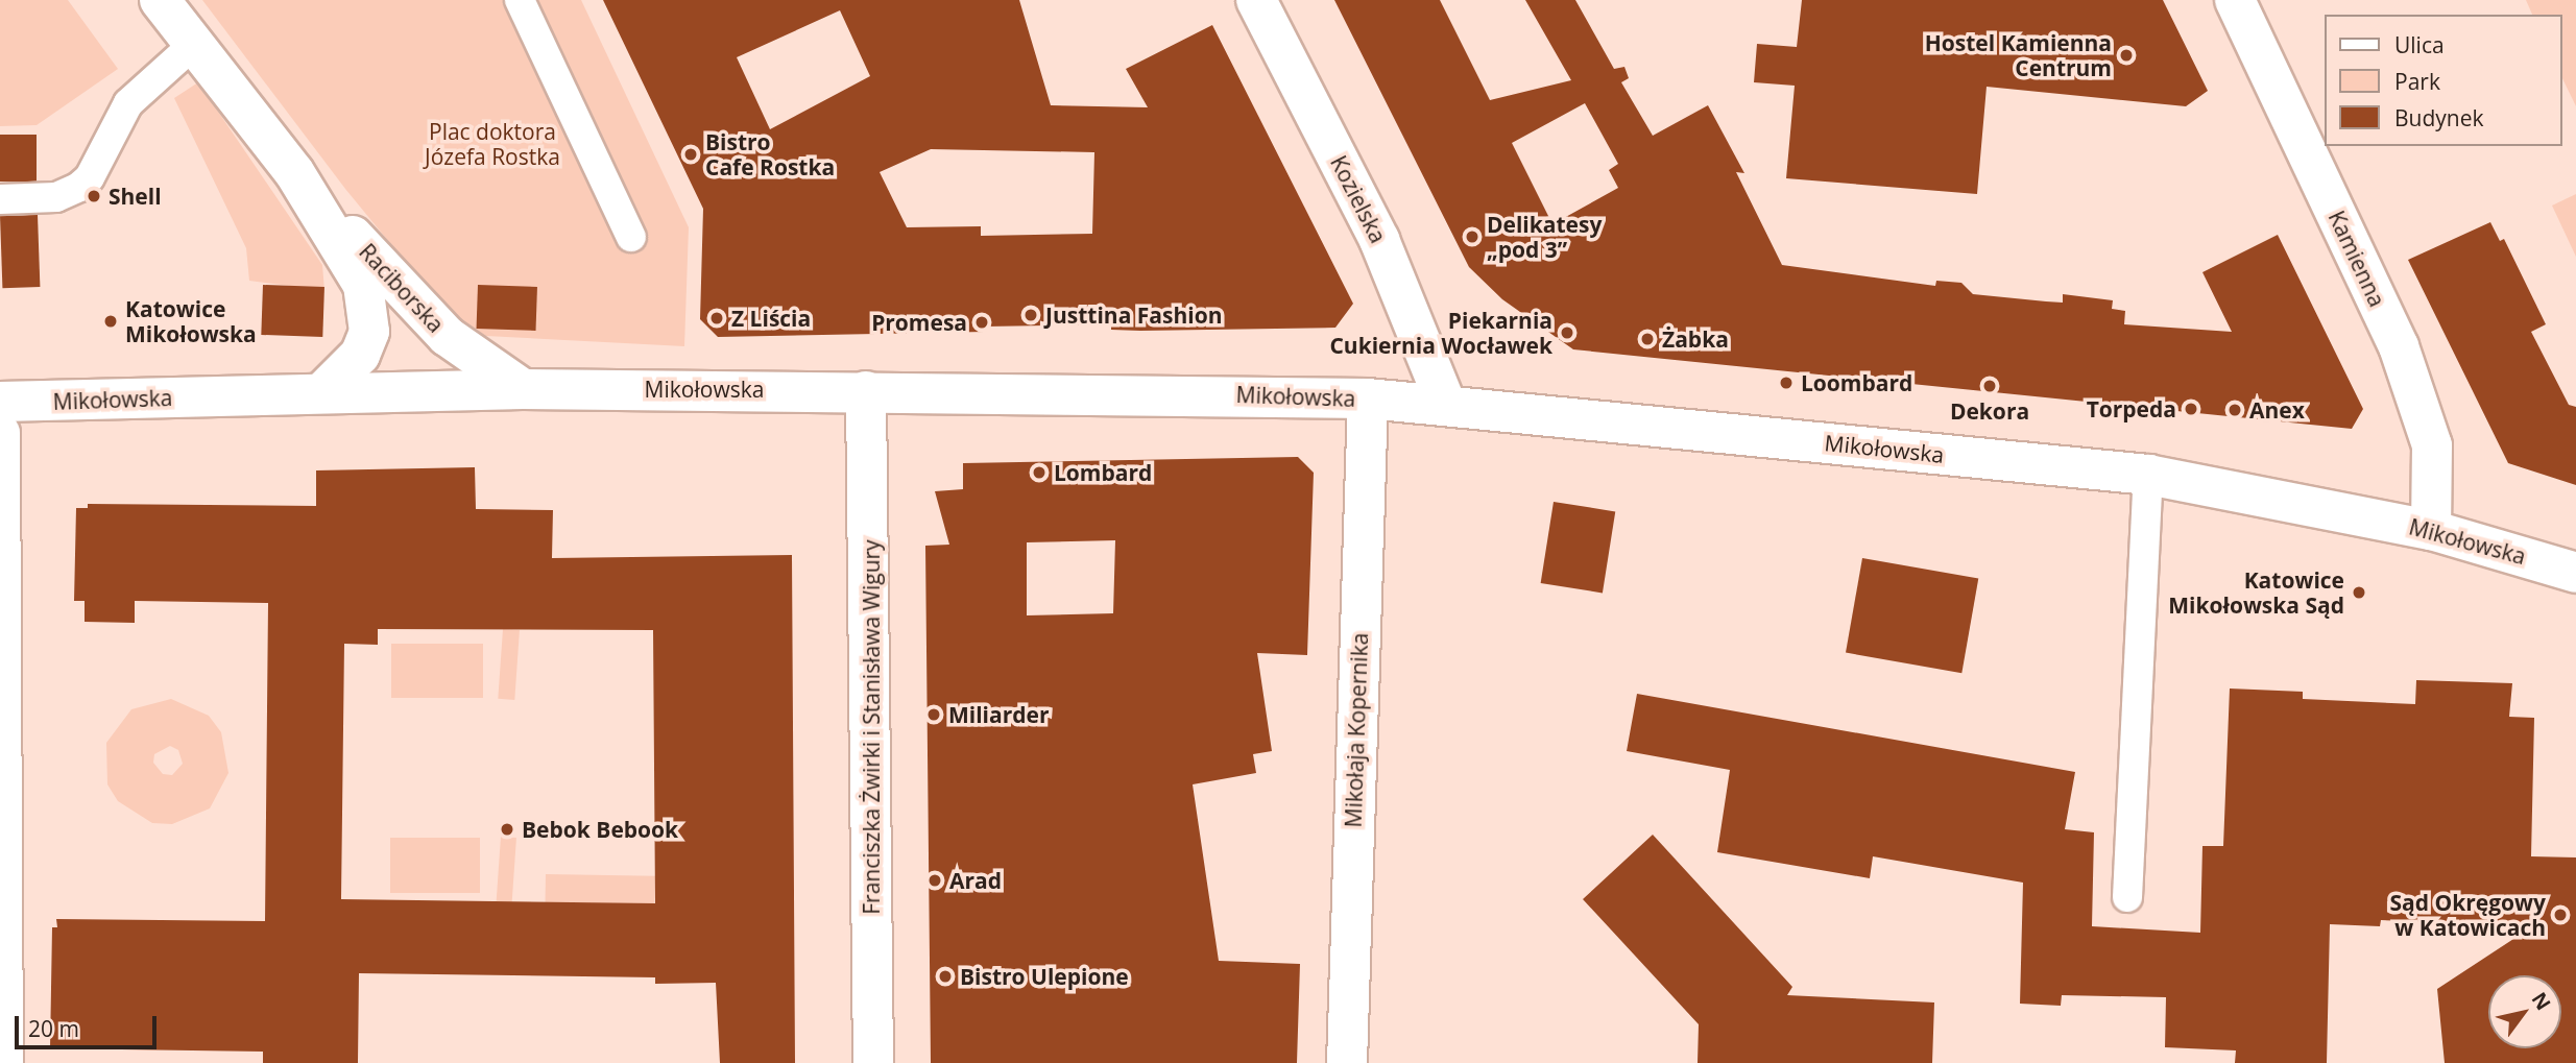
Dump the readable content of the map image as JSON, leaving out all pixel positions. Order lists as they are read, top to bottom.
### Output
{
  "streets": {
    "street": [
      "Kozielska",
      "Kamienna",
      "Raciborska",
      "Mikołowska",
      "Franciszka Żwirki i Stanisława Wigury",
      "Mikołaja Kopernika"
    ]
  },
  "crossings": [
    ["Kozielska", "Mikołowska"],
    ["Kamienna", "Mikołowska"],
    ["Raciborska", "Mikołowska"],
    ["Mikołowska", "Franciszka Żwirki i Stanisława Wigury"],
    ["Mikołowska", "Mikołaja Kopernika"]
  ],
  "parks": ["Plac doktora Józefa Rostka"],
  "places": [
    "Hostel Kamienna Centrum",
    "Bistro Cafe Rostka",
    "Shell",
    "Delikatesy „pod 3”",
    "Justtina Fashion",
    "Z Liścia",
    "Katowice Mikołowska",
    "Promesa",
    "Piekarnia Cukiernia Wocławek",
    "Żabka",
    "Loombard",
    "Dekora",
    "Torpeda",
    "Anex",
    "Lombard",
    "Katowice Mikołowska Sąd",
    "Miliarder",
    "Bebok Bebook",
    "Arad",
    "Sąd Okręgowy w Katowicach",
    "Bistro Ulepione"
  ],
  "legend": ["Ulica", "Park", "Budynek"],
  "scale_bar": "20 m",
  "north": "top right"
}
